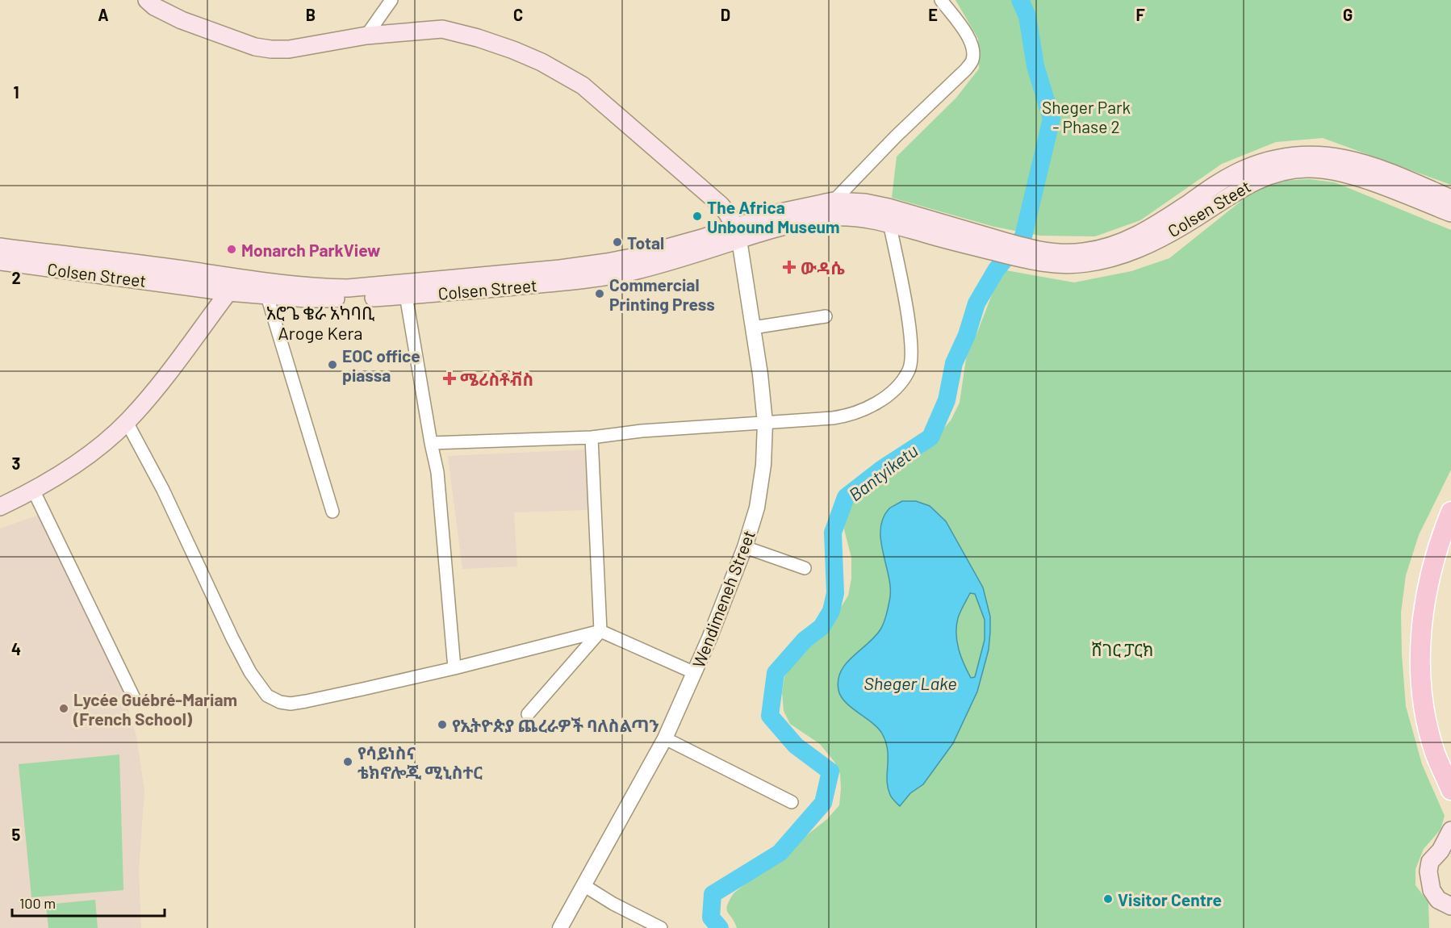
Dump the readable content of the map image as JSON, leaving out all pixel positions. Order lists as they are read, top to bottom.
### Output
{
  "streets": {
    "main road": ["Colsen Steet", "Colsen Street"],
    "street": ["Wendimeneh Street"]
  },
  "crossings": [
    ["Colsen Steet", "Colsen Street"],
    ["Colsen Street", "Wendimeneh Street"]
  ],
  "districts": ["አሮጌ ቄራ አካባቢ Aroge Kera"],
  "water": ["Bantyiketu", "Sheger Lake"],
  "parks": ["Sheger Park - Phase 2", "ሸገር ፓርክ"],
  "places": {
    "other": [
      "The Africa Unbound Museum",
      "Total",
      "Monarch ParkView",
      "Commercial Printing Press",
      "EOC office piassa",
      "Lycée Guébré-Mariam (French School)",
      "የኢትዮጵያ ጨረራዎች ባለስልጣን",
      "የሳይነስና ቴክኖሎጂ ሚኒስተር",
      "Visitor Centre"
    ],
    "health": ["ውዳሴ", "ሜሪስቶቭስ"]
  },
  "scale_bar": "100 m",
  "grid": {
    "columns": [
      "A",
      "B",
      "C",
      "D",
      "E",
      "F",
      "G"
    ],
    "rows": [
      "1",
      "2",
      "3",
      "4",
      "5"
    ]
  }
}
